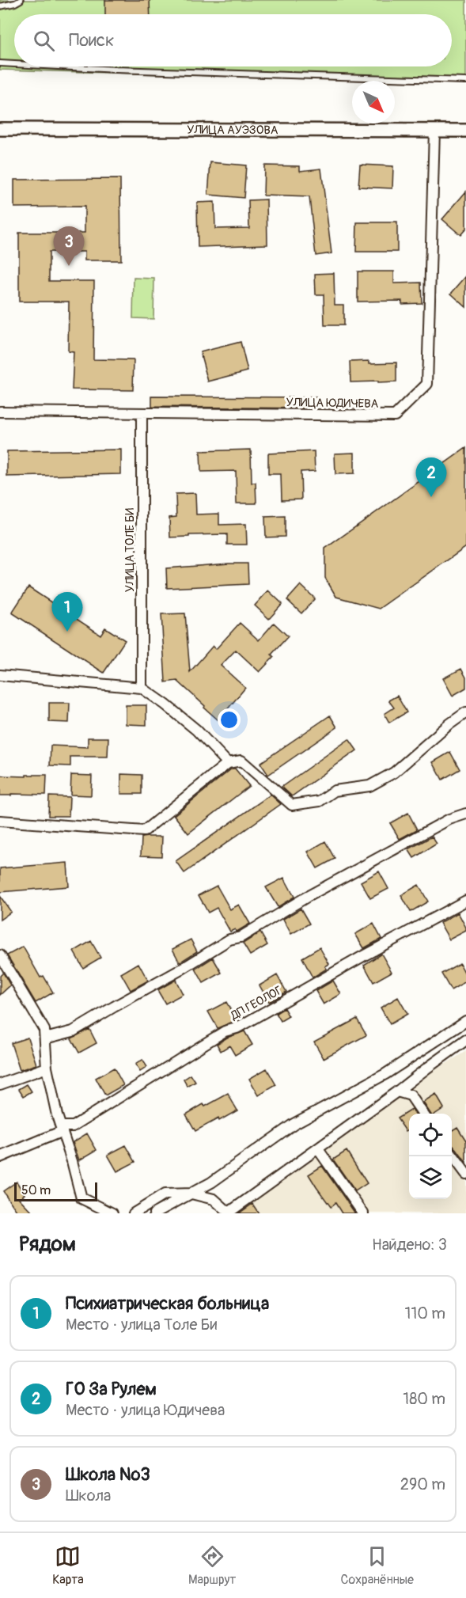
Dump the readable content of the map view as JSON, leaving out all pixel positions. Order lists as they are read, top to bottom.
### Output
{
  "streets": {
    "street": [
      "УЛИЦА АУЭЗОВА",
      "УЛИЦА ЮДИЧЕВА",
      "УЛИЦА ТОЛЕ БИ",
      "ДП ГЕОЛОГ"
    ]
  },
  "crossings": [
    ["УЛИЦА АУЭЗОВА", "УЛИЦА ЮДИЧЕВА"],
    ["УЛИЦА ЮДИЧЕВА", "УЛИЦА ТОЛЕ БИ"]
  ],
  "scale_bar": "50 m",
  "north": "bottom right",
  "page": {
    "search": "Поиск",
    "pins": ["3", "2", "1"],
    "scale": "50 m",
    "heading": ["Рядом", "Найдено: 3"],
    "list": [
      {
        "mark": "1",
        "name": "Психиатрическая больница",
        "note": "Место · улица Толе Би",
        "value": "110 m"
      },
      {
        "mark": "2",
        "name": "ГО За Рулем",
        "note": "Место · улица Юдичева",
        "value": "180 m"
      },
      {
        "mark": "3",
        "name": "Школа №3",
        "note": "Школа",
        "value": "290 m"
      }
    ],
    "nav": ["Карта", "Маршрут", "Сохранённые"]
  }
}
